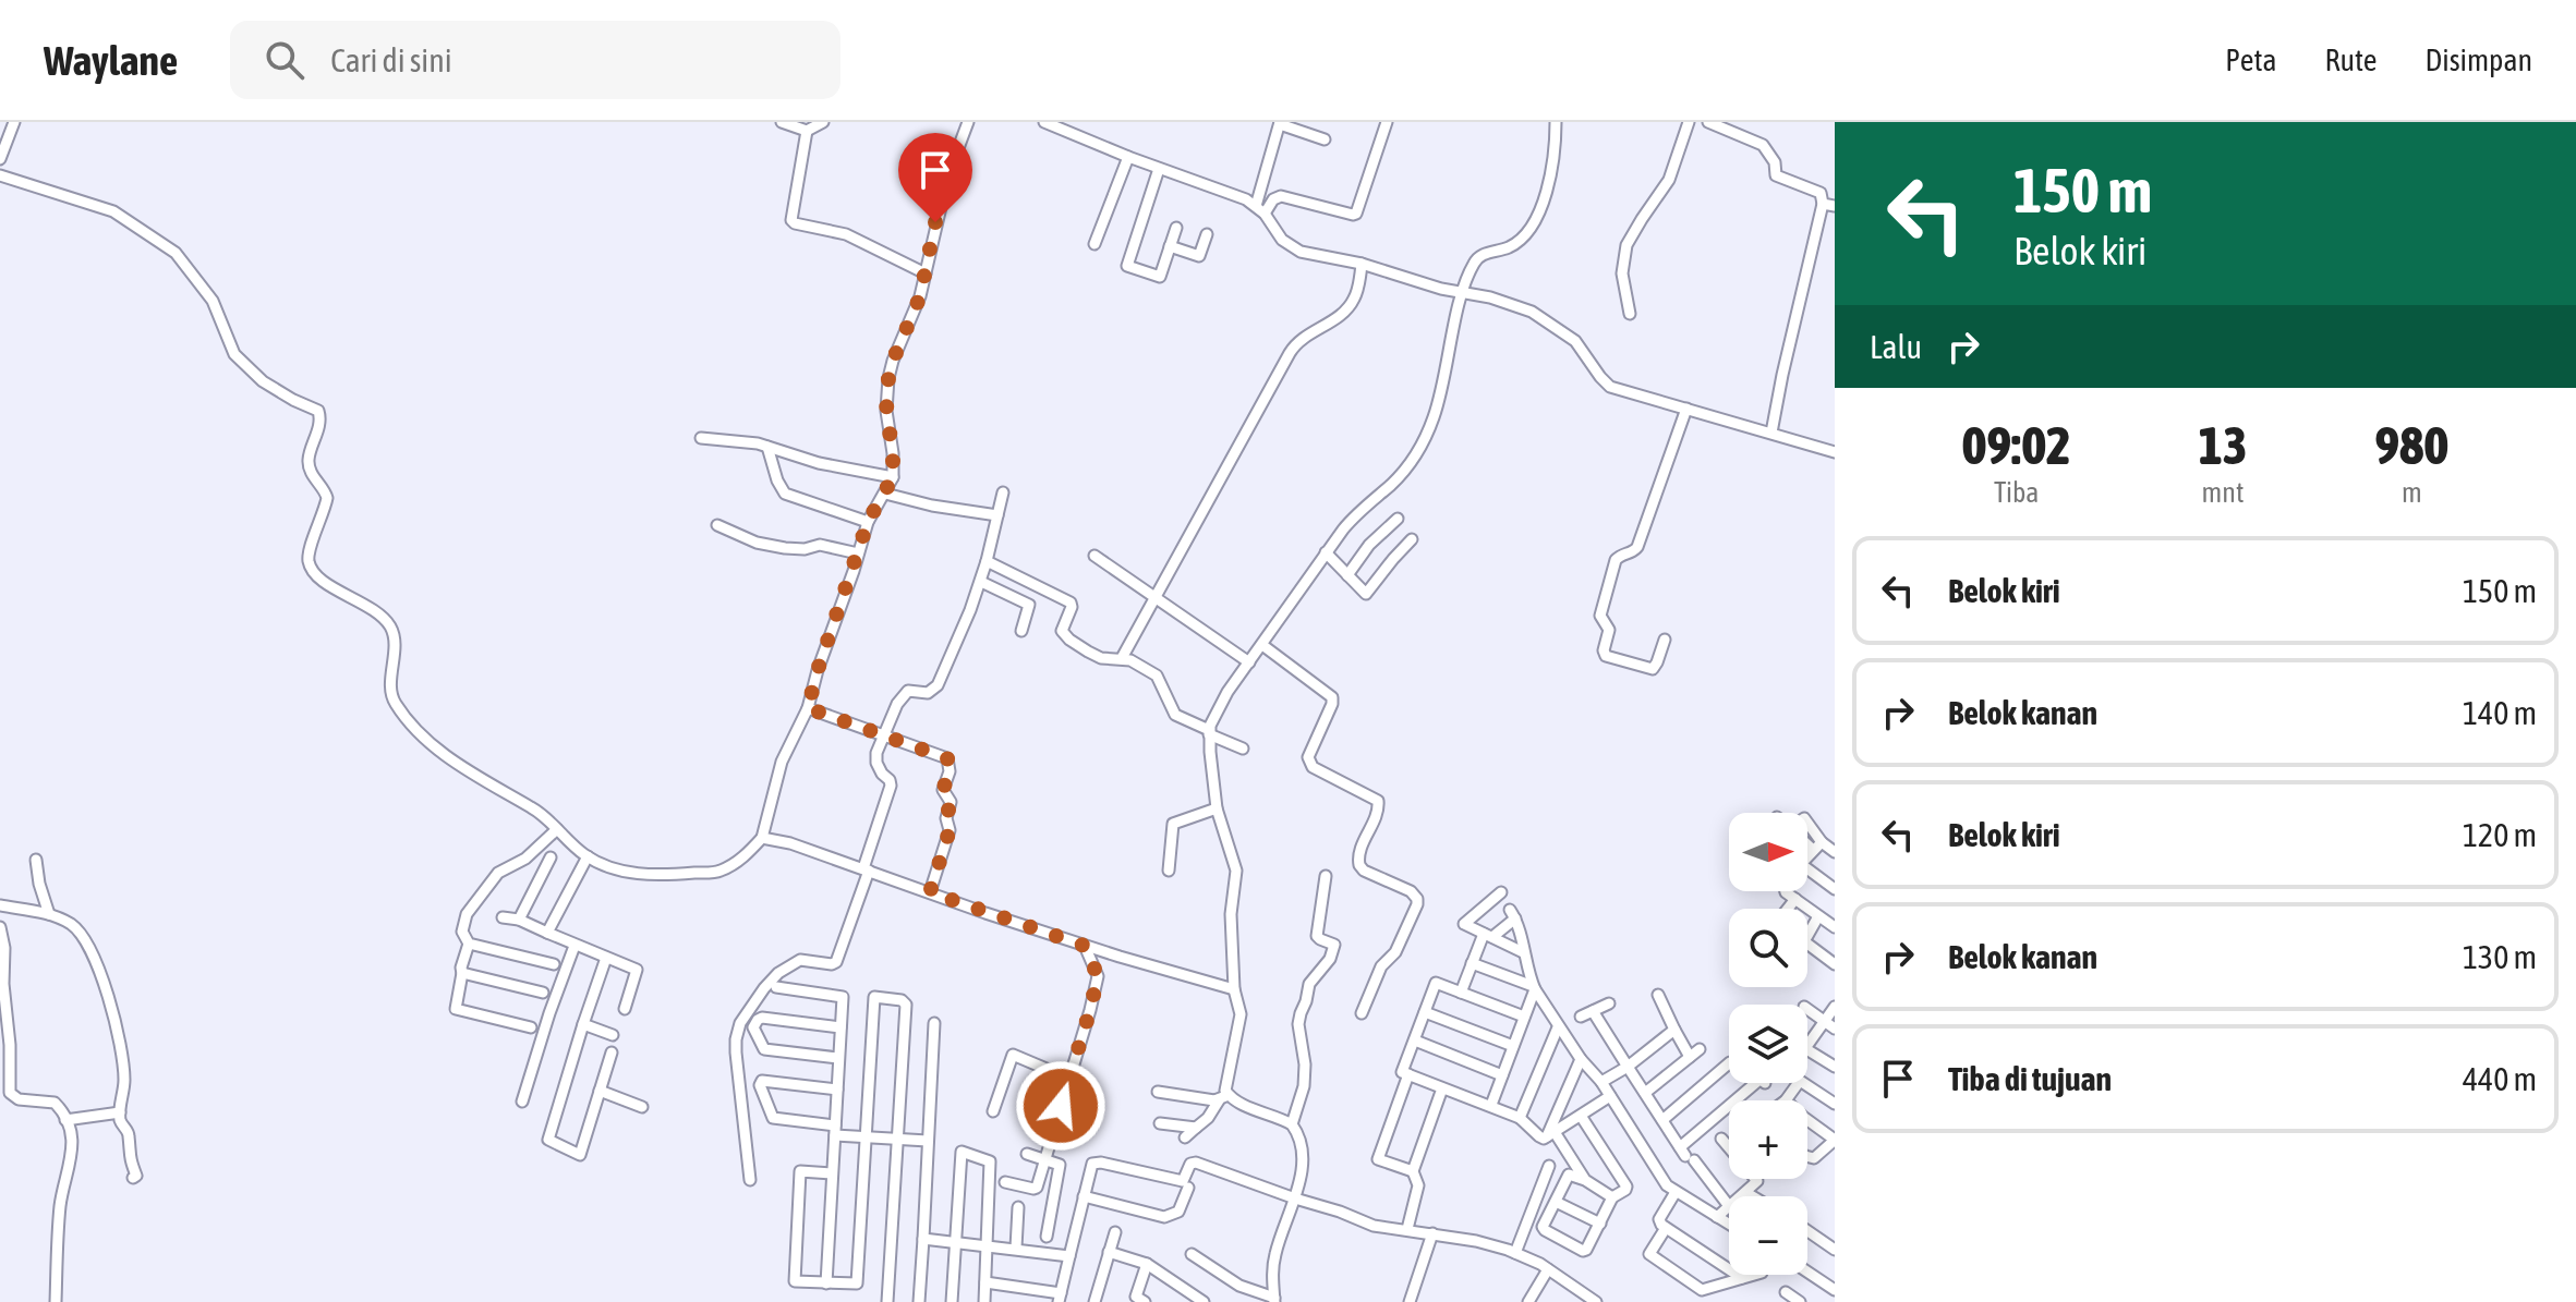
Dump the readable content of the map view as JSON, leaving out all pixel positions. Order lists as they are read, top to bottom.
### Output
{
  "north": "right",
  "page": {
    "header": "Waylane",
    "search": "Cari di sini",
    "nav": ["Peta", "Rute", "Disimpan"],
    "turn": ["150 m", "Belok kiri"],
    "then": "Lalu",
    "eta": [
      "09:02",
      "Tiba",
      "13",
      "mnt",
      "980",
      "m"
    ],
    "list": [
      {
        "name": "Belok kiri",
        "value": "150 m"
      },
      {
        "name": "Belok kanan",
        "value": "140 m"
      },
      {
        "name": "Belok kiri",
        "value": "120 m"
      },
      {
        "name": "Belok kanan",
        "value": "130 m"
      },
      {
        "name": "Tiba di tujuan",
        "value": "440 m"
      }
    ],
    "map_buttons": ["+", "−"]
  }
}
